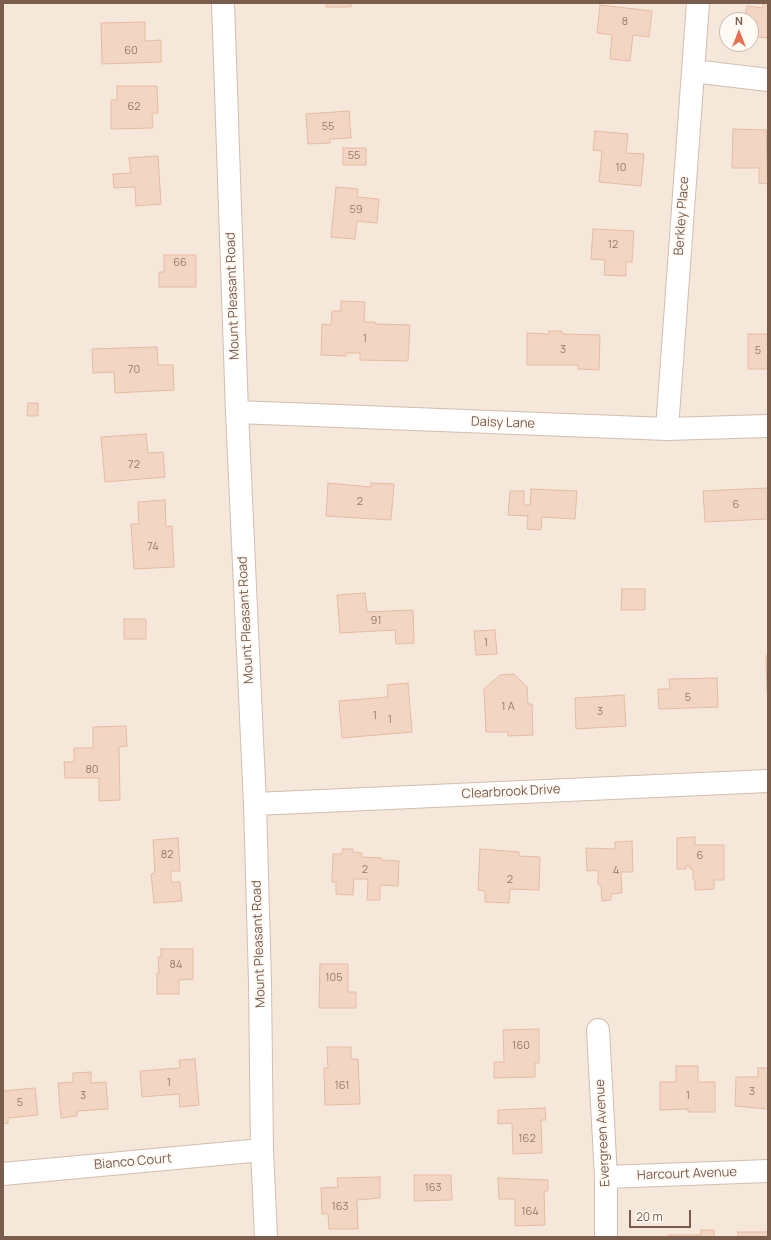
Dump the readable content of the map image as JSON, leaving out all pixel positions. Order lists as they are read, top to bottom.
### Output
{
  "streets": {
    "street": [
      "Berkley Place",
      "Mount Pleasant Road",
      "Daisy Lane",
      "Clearbrook Drive",
      "Evergreen Avenue",
      "Bianco Court",
      "Harcourt Avenue"
    ]
  },
  "crossings": [
    ["Berkley Place", "Daisy Lane"],
    ["Mount Pleasant Road", "Daisy Lane"],
    ["Mount Pleasant Road", "Clearbrook Drive"],
    ["Mount Pleasant Road", "Bianco Court"],
    ["Evergreen Avenue", "Harcourt Avenue"]
  ],
  "house_numbers": [
    "8",
    "60",
    "62",
    "55",
    "55",
    "10",
    "59",
    "12",
    "66",
    "1",
    "3",
    "5",
    "70",
    "72",
    "2",
    "6",
    "74",
    "91",
    "1",
    "5",
    "1 A",
    "3",
    "1",
    "1",
    "80",
    "82",
    "6",
    "2",
    "4",
    "2",
    "84",
    "105",
    "160",
    "1",
    "161",
    "3",
    "3",
    "1",
    "5",
    "162",
    "163",
    "163",
    "164"
  ],
  "scale_bar": "20 m",
  "north": "top"
}
